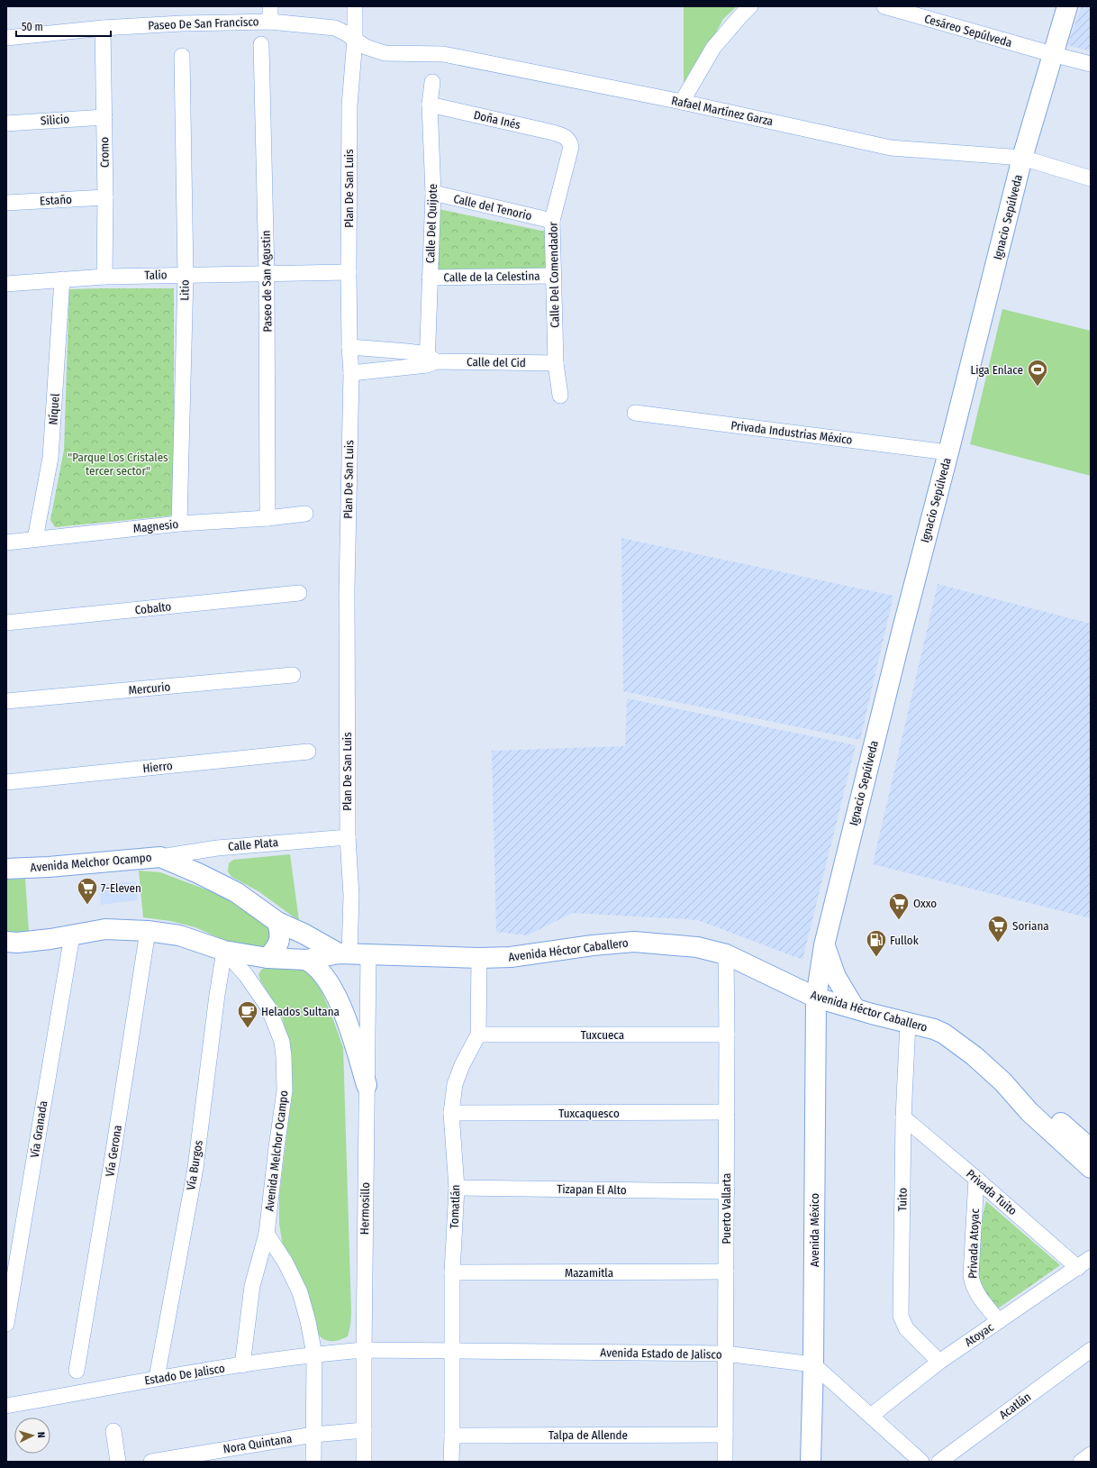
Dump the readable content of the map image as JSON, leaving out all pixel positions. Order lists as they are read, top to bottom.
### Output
{
  "streets": {
    "main road": [
      "Ignacio Sepúlveda",
      "Avenida Melchor Ocampo",
      "Avenida Héctor Caballero",
      "Avenida México"
    ],
    "street": [
      "Paseo De San Francisco",
      "Cesáreo Sepúlveda",
      "Rafael Martínez Garza",
      "Silicio",
      "Doña Inés",
      "Cromo",
      "Plan De San Luis",
      "Estaño",
      "Calle del Tenorio",
      "Calle Del Quijote",
      "Talio",
      "Calle Del Comendador",
      "Calle de la Celestina",
      "Paseo de San Agustin",
      "Litio",
      "Calle del Cid",
      "Níquel",
      "Privada Industrias México",
      "Magnesio",
      "Cobalto",
      "Mercurio",
      "Hierro",
      "Calle Plata",
      "Tuxcueca",
      "Tuxcaquesco",
      "Vía Granada",
      "Vía Gerona",
      "Vía Burgos",
      "Tizapan El Alto",
      "Privada Tuito",
      "Tuito",
      "Tomatlán",
      "Hermosillo",
      "Puerto Vallarta",
      "Privada Atoyac",
      "Mazamitla",
      "Atoyac",
      "Avenida Estado de Jalisco",
      "Estado De Jalisco",
      "Acatlán",
      "Talpa de Allende",
      "Nora Quintana"
    ]
  },
  "crossings": [
    ["Paseo De San Francisco", "Rafael Martínez Garza"],
    ["Paseo De San Francisco", "Cromo"],
    ["Paseo De San Francisco", "Plan De San Luis"],
    ["Cesáreo Sepúlveda", "Ignacio Sepúlveda"],
    ["Rafael Martínez Garza", "Plan De San Luis"],
    ["Rafael Martínez Garza", "Ignacio Sepúlveda"],
    ["Silicio", "Cromo"],
    ["Doña Inés", "Calle Del Quijote"],
    ["Doña Inés", "Calle Del Comendador"],
    ["Cromo", "Estaño"],
    ["Cromo", "Talio"],
    ["Plan De San Luis", "Talio"],
    ["Plan De San Luis", "Calle del Cid"],
    ["Plan De San Luis", "Calle Plata"],
    ["Plan De San Luis", "Avenida Melchor Ocampo"],
    ["Plan De San Luis", "Avenida Héctor Caballero"],
    ["Plan De San Luis", "Hermosillo"],
    ["Calle del Tenorio", "Calle Del Quijote"],
    ["Calle del Tenorio", "Calle Del Comendador"],
    ["Ignacio Sepúlveda", "Privada Industrias México"],
    ["Ignacio Sepúlveda", "Avenida Héctor Caballero"],
    ["Ignacio Sepúlveda", "Avenida México"],
    ["Calle Del Quijote", "Calle de la Celestina"],
    ["Calle Del Quijote", "Calle del Cid"],
    ["Talio", "Paseo de San Agustin"],
    ["Talio", "Litio"],
    ["Talio", "Níquel"],
    ["Calle Del Comendador", "Calle de la Celestina"],
    ["Calle Del Comendador", "Calle del Cid"],
    ["Paseo de San Agustin", "Magnesio"],
    ["Litio", "Magnesio"],
    ["Níquel", "Magnesio"],
    ["Calle Plata", "Avenida Melchor Ocampo"],
    ["Avenida Melchor Ocampo", "Avenida Héctor Caballero"],
    ["Avenida Melchor Ocampo", "Vía Granada"],
    ["Avenida Melchor Ocampo", "Vía Gerona"],
    ["Avenida Melchor Ocampo", "Vía Burgos"],
    ["Avenida Melchor Ocampo", "Hermosillo"],
    ["Avenida Melchor Ocampo", "Estado De Jalisco"],
    ["Avenida Héctor Caballero", "Tuito"],
    ["Avenida Héctor Caballero", "Tomatlán"],
    ["Avenida Héctor Caballero", "Hermosillo"],
    ["Avenida Héctor Caballero", "Puerto Vallarta"],
    ["Avenida Héctor Caballero", "Avenida México"],
    ["Tuxcueca", "Tomatlán"],
    ["Tuxcueca", "Puerto Vallarta"],
    ["Tuxcaquesco", "Tomatlán"],
    ["Tuxcaquesco", "Puerto Vallarta"],
    ["Vía Burgos", "Estado De Jalisco"],
    ["Tizapan El Alto", "Tomatlán"],
    ["Tizapan El Alto", "Puerto Vallarta"],
    ["Privada Tuito", "Tuito"],
    ["Privada Tuito", "Privada Atoyac"],
    ["Privada Tuito", "Atoyac"],
    ["Tuito", "Atoyac"],
    ["Tomatlán", "Mazamitla"],
    ["Tomatlán", "Avenida Estado de Jalisco"],
    ["Tomatlán", "Talpa de Allende"],
    ["Hermosillo", "Avenida Estado de Jalisco"],
    ["Hermosillo", "Estado De Jalisco"],
    ["Hermosillo", "Nora Quintana"],
    ["Puerto Vallarta", "Mazamitla"],
    ["Puerto Vallarta", "Avenida Estado de Jalisco"],
    ["Puerto Vallarta", "Talpa de Allende"],
    ["Avenida México", "Avenida Estado de Jalisco"],
    ["Privada Atoyac", "Atoyac"],
    ["Avenida Estado de Jalisco", "Estado De Jalisco"]
  ],
  "parks": ["\"Parque Los Cristales tercer sector\""],
  "places": {
    "sports": ["Liga Enlace"],
    "supermarket": ["7-Eleven", "Oxxo", "Soriana"],
    "fuel station": ["Fullok"],
    "cafe": ["Helados Sultana"]
  },
  "scale_bar": "50 m",
  "north": "right"
}
